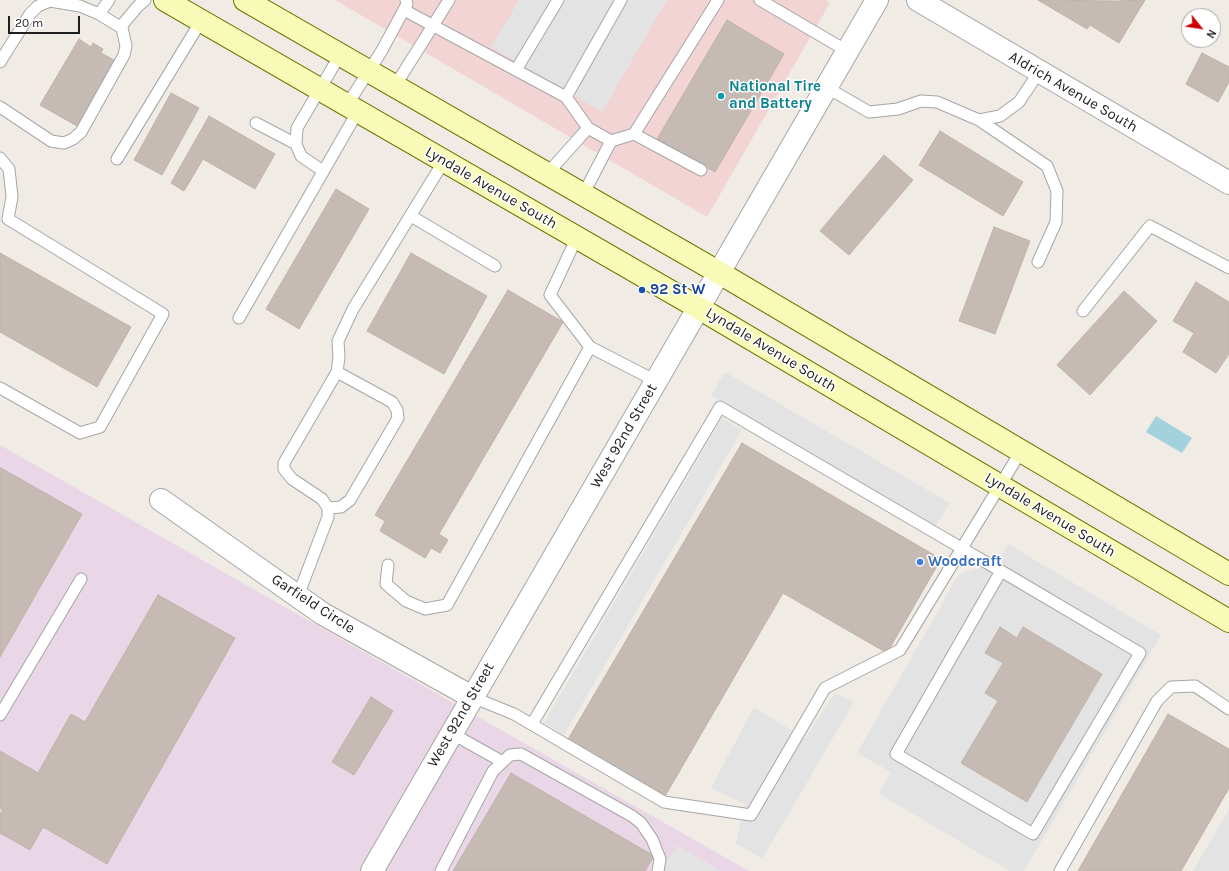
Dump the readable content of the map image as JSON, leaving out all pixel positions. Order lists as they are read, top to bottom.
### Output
{
  "streets": {
    "main road": ["Lyndale Avenue South"],
    "street": ["Aldrich Avenue South", "West 92nd Street", "Garfield Circle"]
  },
  "crossings": [
    ["Lyndale Avenue South", "West 92nd Street"],
    ["West 92nd Street", "Garfield Circle"]
  ],
  "places": ["National Tire and Battery", "92 St W", "Woodcraft"],
  "scale_bar": "20 m",
  "north": "bottom right"
}
